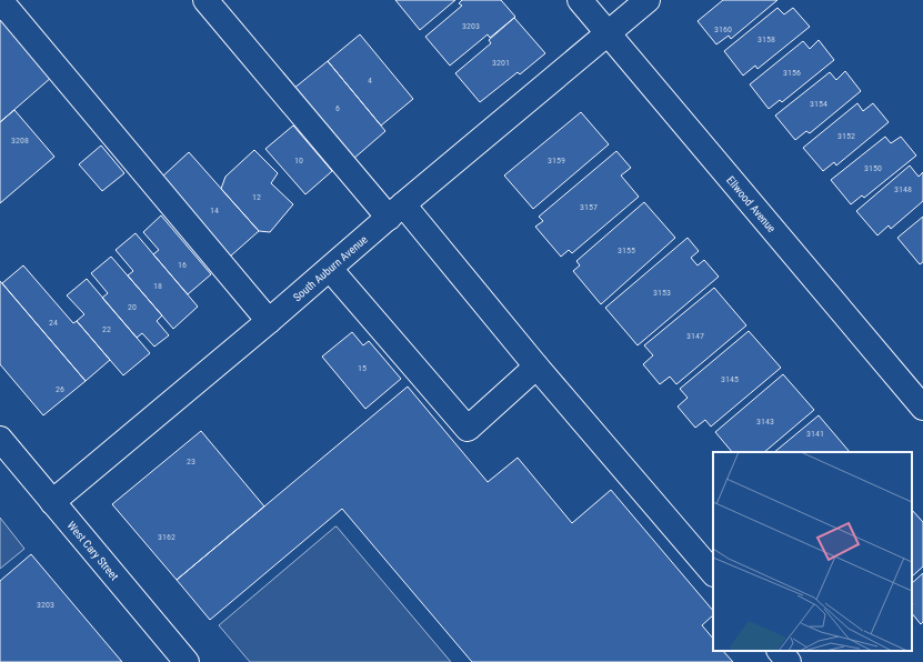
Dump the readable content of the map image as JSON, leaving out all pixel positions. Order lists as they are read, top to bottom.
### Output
{
  "streets": {
    "main road": ["Ellwood Avenue", "South Auburn Avenue", "West Cary Street"]
  },
  "crossings": [
    ["Ellwood Avenue", "South Auburn Avenue"],
    ["South Auburn Avenue", "West Cary Street"]
  ],
  "house_numbers": [
    "3203",
    "3160",
    "3158",
    "3201",
    "3156",
    "4",
    "3154",
    "6",
    "3152",
    "3208",
    "10",
    "3159",
    "3150",
    "3148",
    "12",
    "3157",
    "14",
    "3155",
    "16",
    "18",
    "3153",
    "20",
    "24",
    "22",
    "3147",
    "15",
    "3145",
    "26",
    "3143",
    "3141",
    "23",
    "3162",
    "3203"
  ]
}
